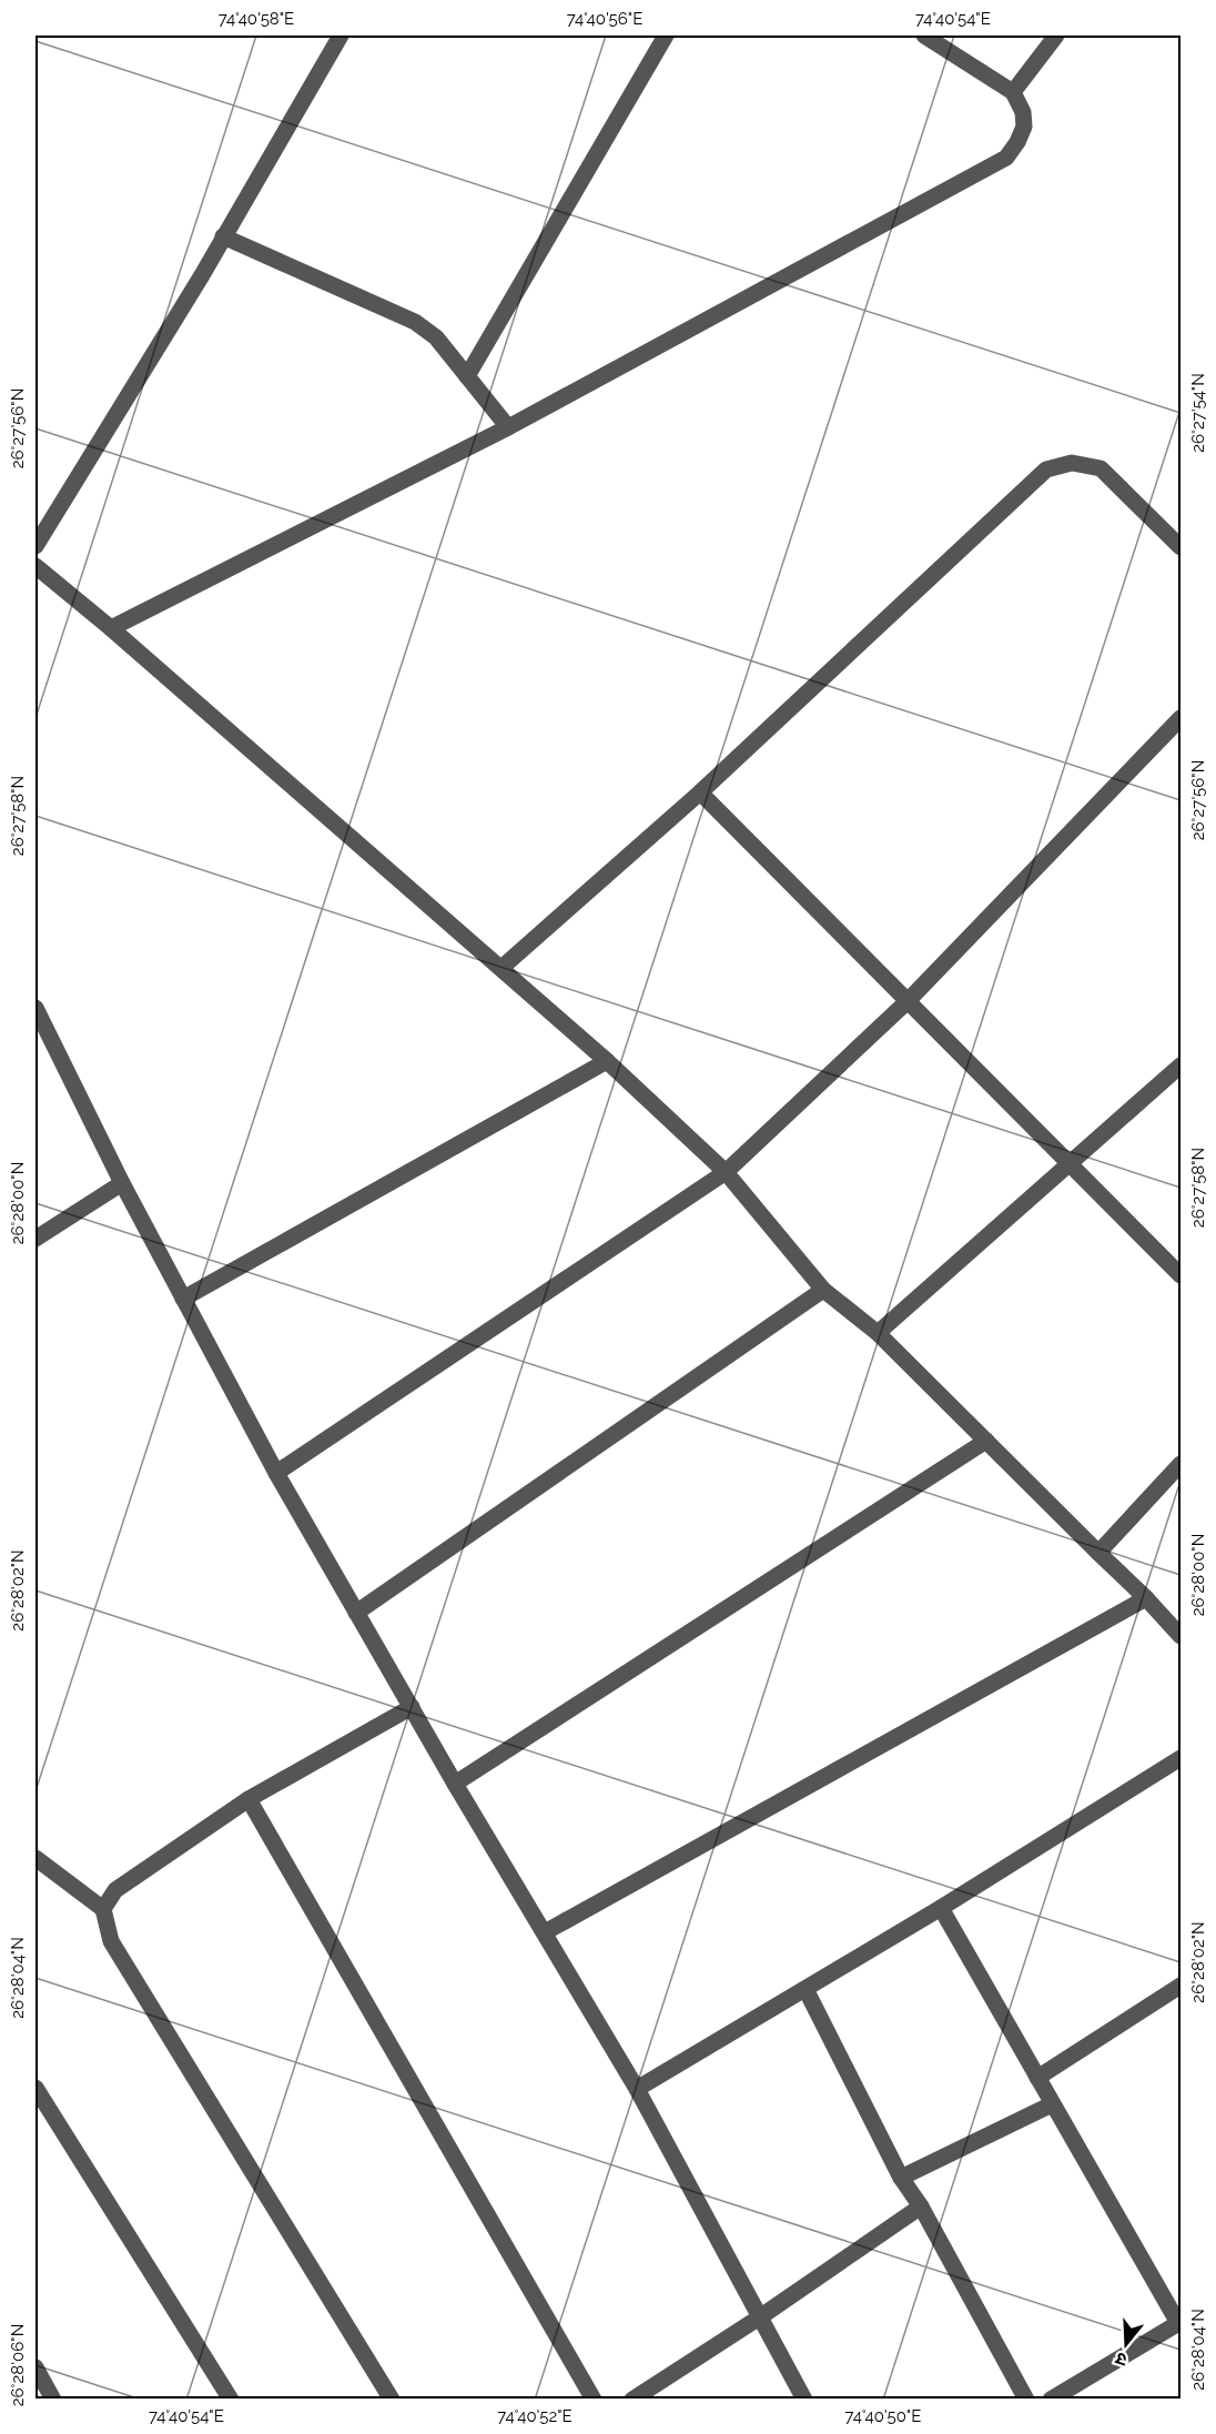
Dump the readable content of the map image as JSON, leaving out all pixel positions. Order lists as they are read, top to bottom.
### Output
{
  "north": "bottom",
  "coordinates": [
    "74°40'58\"E",
    "74°40'56\"E",
    "74°40'54\"E",
    "26°27'54\"N",
    "26°27'56\"N",
    "26°27'58\"N",
    "26°28'00\"N",
    "26°28'02\"N",
    "26°28'04\"N",
    "26°28'06\"N",
    "74°40'52\"E",
    "74°40'50\"E"
  ]
}
